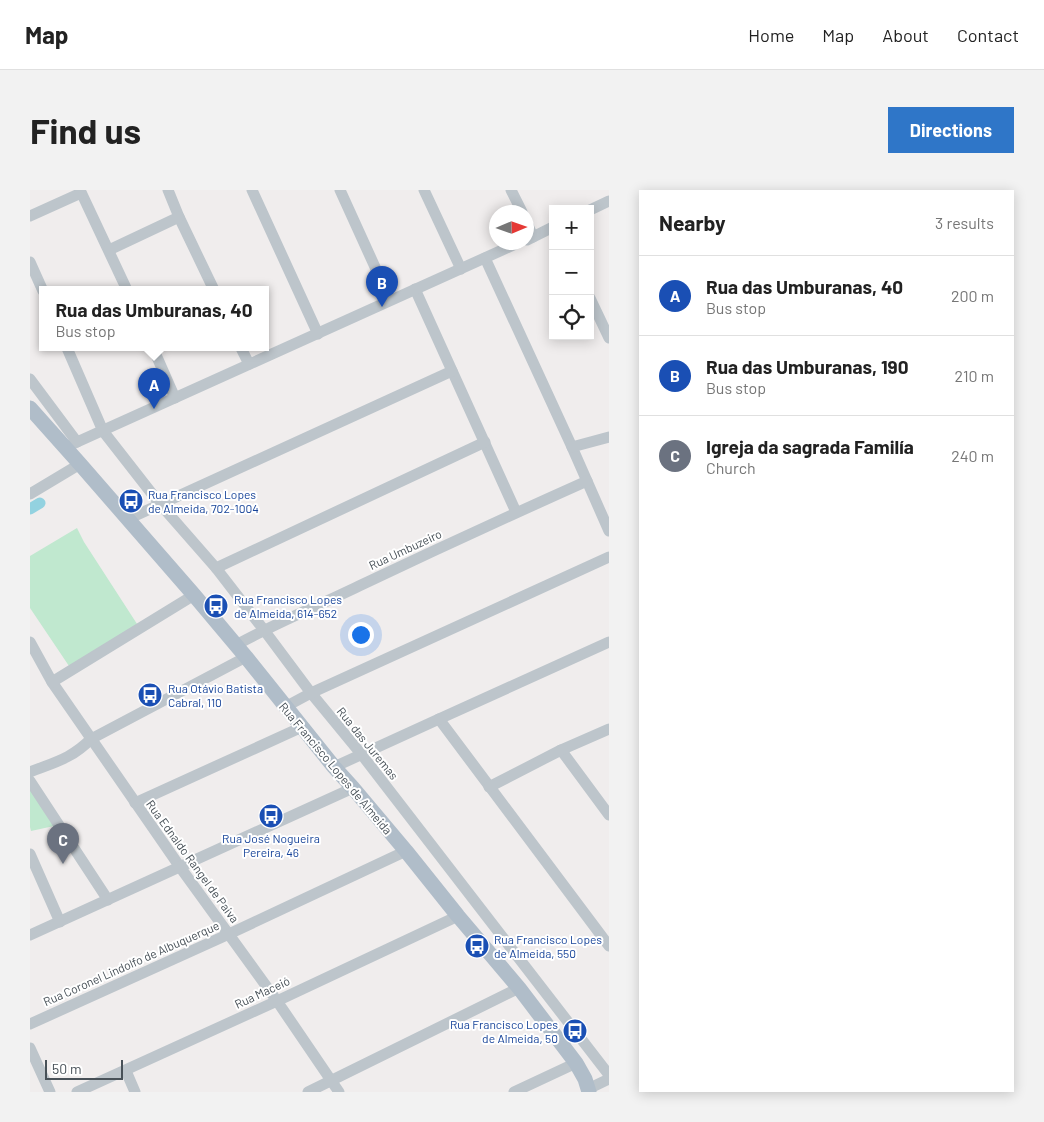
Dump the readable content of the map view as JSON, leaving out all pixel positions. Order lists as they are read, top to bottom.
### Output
{
  "streets": {
    "main road": ["Rua Francisco Lopes de Almeida"],
    "street": [
      "Rua Umbuzeiro",
      "Rua das Juremas",
      "Rua Ednaldo Rangel de Paiva",
      "Rua Coronel Lindolfo de Albuquerque",
      "Rua Maceió"
    ]
  },
  "crossings": [
    ["Rua Umbuzeiro", "Rua das Juremas"],
    ["Rua Umbuzeiro", "Rua Francisco Lopes de Almeida"],
    ["Rua Francisco Lopes de Almeida", "Rua Coronel Lindolfo de Albuquerque"],
    ["Rua Francisco Lopes de Almeida", "Rua Maceió"],
    ["Rua Ednaldo Rangel de Paiva", "Rua Coronel Lindolfo de Albuquerque"],
    ["Rua Ednaldo Rangel de Paiva", "Rua Maceió"]
  ],
  "places": {
    "bus stop": [
      "Rua Francisco Lopes de Almeida, 702-1004",
      "Rua Francisco Lopes de Almeida, 614-652",
      "Rua Otávio Batista Cabral, 110",
      "Rua José Nogueira Pereira, 46",
      "Rua Francisco Lopes de Almeida, 550",
      "Rua Francisco Lopes de Almeida, 50"
    ]
  },
  "scale_bar": "50 m",
  "north": "right",
  "page": {
    "header": "Map",
    "nav": [
      "Home",
      "Map",
      "About",
      "Contact"
    ],
    "buttons": "Directions",
    "title": "Find us",
    "heading": ["Nearby", "3 results"],
    "map_buttons": ["+", "−"],
    "list": [
      {
        "mark": "A",
        "name": "Rua das Umburanas, 40",
        "note": "Bus stop",
        "value": "200 m"
      },
      {
        "mark": "B",
        "name": "Rua das Umburanas, 190",
        "note": "Bus stop",
        "value": "210 m"
      },
      {
        "mark": "C",
        "name": "Igreja da sagrada Familía",
        "note": "Church",
        "value": "240 m"
      }
    ],
    "pins": ["B", "A", "C"],
    "popup": ["Rua das Umburanas, 40", "Bus stop"],
    "scale": "50 m"
  }
}
